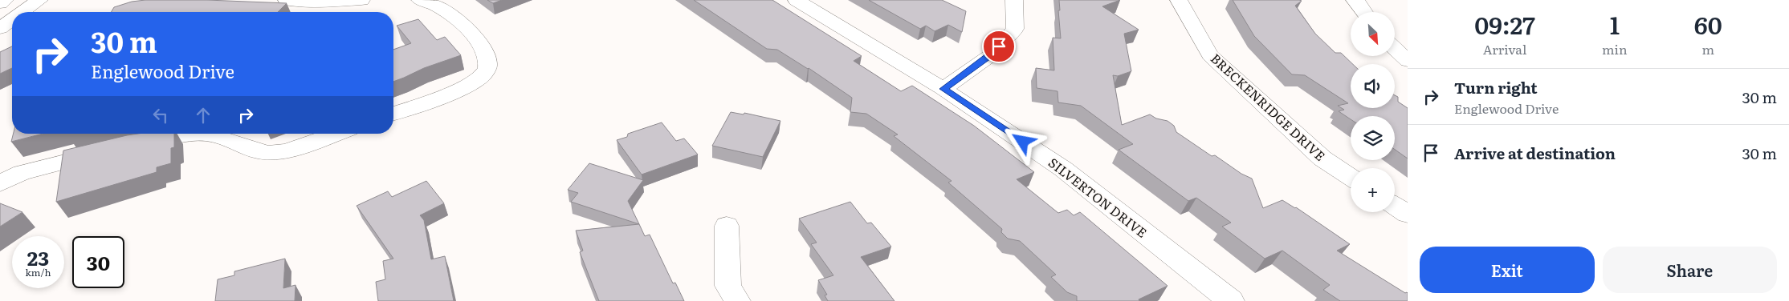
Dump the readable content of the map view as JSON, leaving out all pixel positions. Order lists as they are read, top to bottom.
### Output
{
  "streets": {
    "street": ["BRECKENRIDGE DRIVE", "SILVERTON DRIVE"]
  },
  "north": "bottom right",
  "page": {
    "eta": [
      "09:27",
      "Arrival",
      "1",
      "min",
      "60",
      "m"
    ],
    "map_buttons": "+",
    "turn": ["30 m", "Englewood Drive"],
    "list": [
      {
        "name": "Turn right",
        "note": "Englewood Drive",
        "value": "30 m"
      },
      {
        "name": "Arrive at destination",
        "value": "30 m"
      }
    ],
    "speed": "23 km/h",
    "limit": "30",
    "buttons": ["Exit", "Share"]
  }
}
